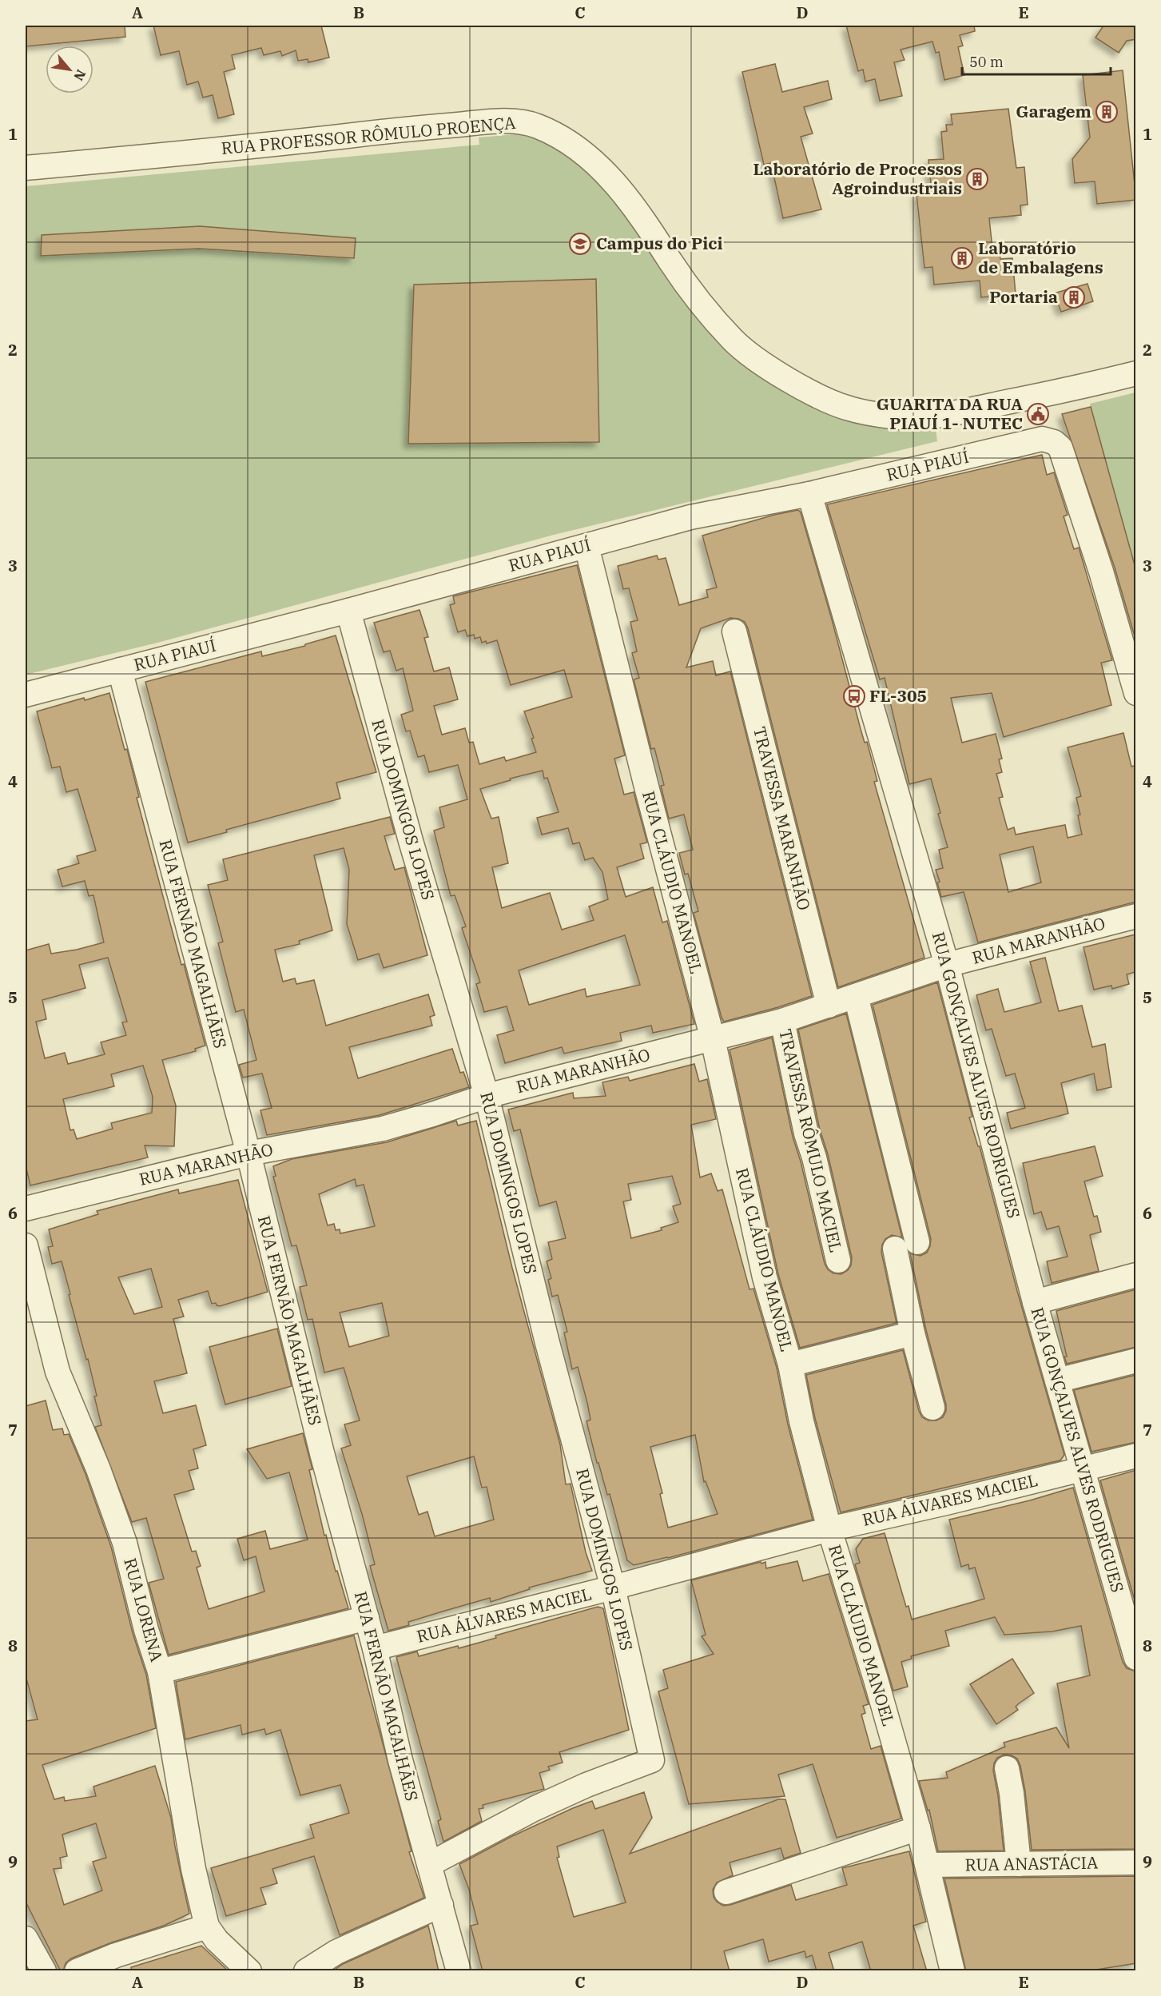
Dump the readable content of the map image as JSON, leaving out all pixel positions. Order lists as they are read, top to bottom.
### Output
{
  "streets": {
    "street": [
      "RUA PROFESSOR RÔMULO PROENÇA",
      "RUA PIAUÍ",
      "RUA DOMINGOS LOPES",
      "TRAVESSA MARANHÃO",
      "RUA CLÁUDIO MANOEL",
      "RUA MARANHÃO",
      "RUA FERNÃO MAGALHÃES",
      "RUA GONÇALVES ALVES RODRIGUES",
      "TRAVESSA RÔMULO MACIEL",
      "RUA ÁLVARES MACIEL",
      "RUA LORENA",
      "RUA ANASTÁCIA"
    ]
  },
  "crossings": [
    ["RUA PIAUÍ", "RUA DOMINGOS LOPES"],
    ["RUA PIAUÍ", "RUA CLÁUDIO MANOEL"],
    ["RUA PIAUÍ", "RUA FERNÃO MAGALHÃES"],
    ["RUA PIAUÍ", "RUA GONÇALVES ALVES RODRIGUES"],
    ["RUA DOMINGOS LOPES", "RUA MARANHÃO"],
    ["RUA DOMINGOS LOPES", "RUA FERNÃO MAGALHÃES"],
    ["RUA DOMINGOS LOPES", "RUA ÁLVARES MACIEL"],
    ["TRAVESSA MARANHÃO", "RUA MARANHÃO"],
    ["RUA CLÁUDIO MANOEL", "RUA MARANHÃO"],
    ["RUA CLÁUDIO MANOEL", "RUA ÁLVARES MACIEL"],
    ["RUA CLÁUDIO MANOEL", "RUA ANASTÁCIA"],
    ["RUA MARANHÃO", "RUA FERNÃO MAGALHÃES"],
    ["RUA MARANHÃO", "RUA GONÇALVES ALVES RODRIGUES"],
    ["RUA MARANHÃO", "TRAVESSA RÔMULO MACIEL"],
    ["RUA FERNÃO MAGALHÃES", "RUA ÁLVARES MACIEL"],
    ["RUA GONÇALVES ALVES RODRIGUES", "RUA ÁLVARES MACIEL"]
  ],
  "places": {
    "building": [
      "Garagem",
      "Laboratório de Processos Agroindustriais",
      "Laboratório de Embalagens",
      "Portaria"
    ],
    "school or university": ["Campus do Pici"],
    "public building": ["GUARITA DA RUA PIAUÍ 1- NUTEC"],
    "bus stop": ["FL-305"]
  },
  "scale_bar": "50 m",
  "north": "bottom right",
  "grid": {
    "columns": [
      "A",
      "B",
      "C",
      "D",
      "E"
    ],
    "rows": [
      "1",
      "2",
      "3",
      "4",
      "5",
      "6",
      "7",
      "8",
      "9"
    ]
  }
}
